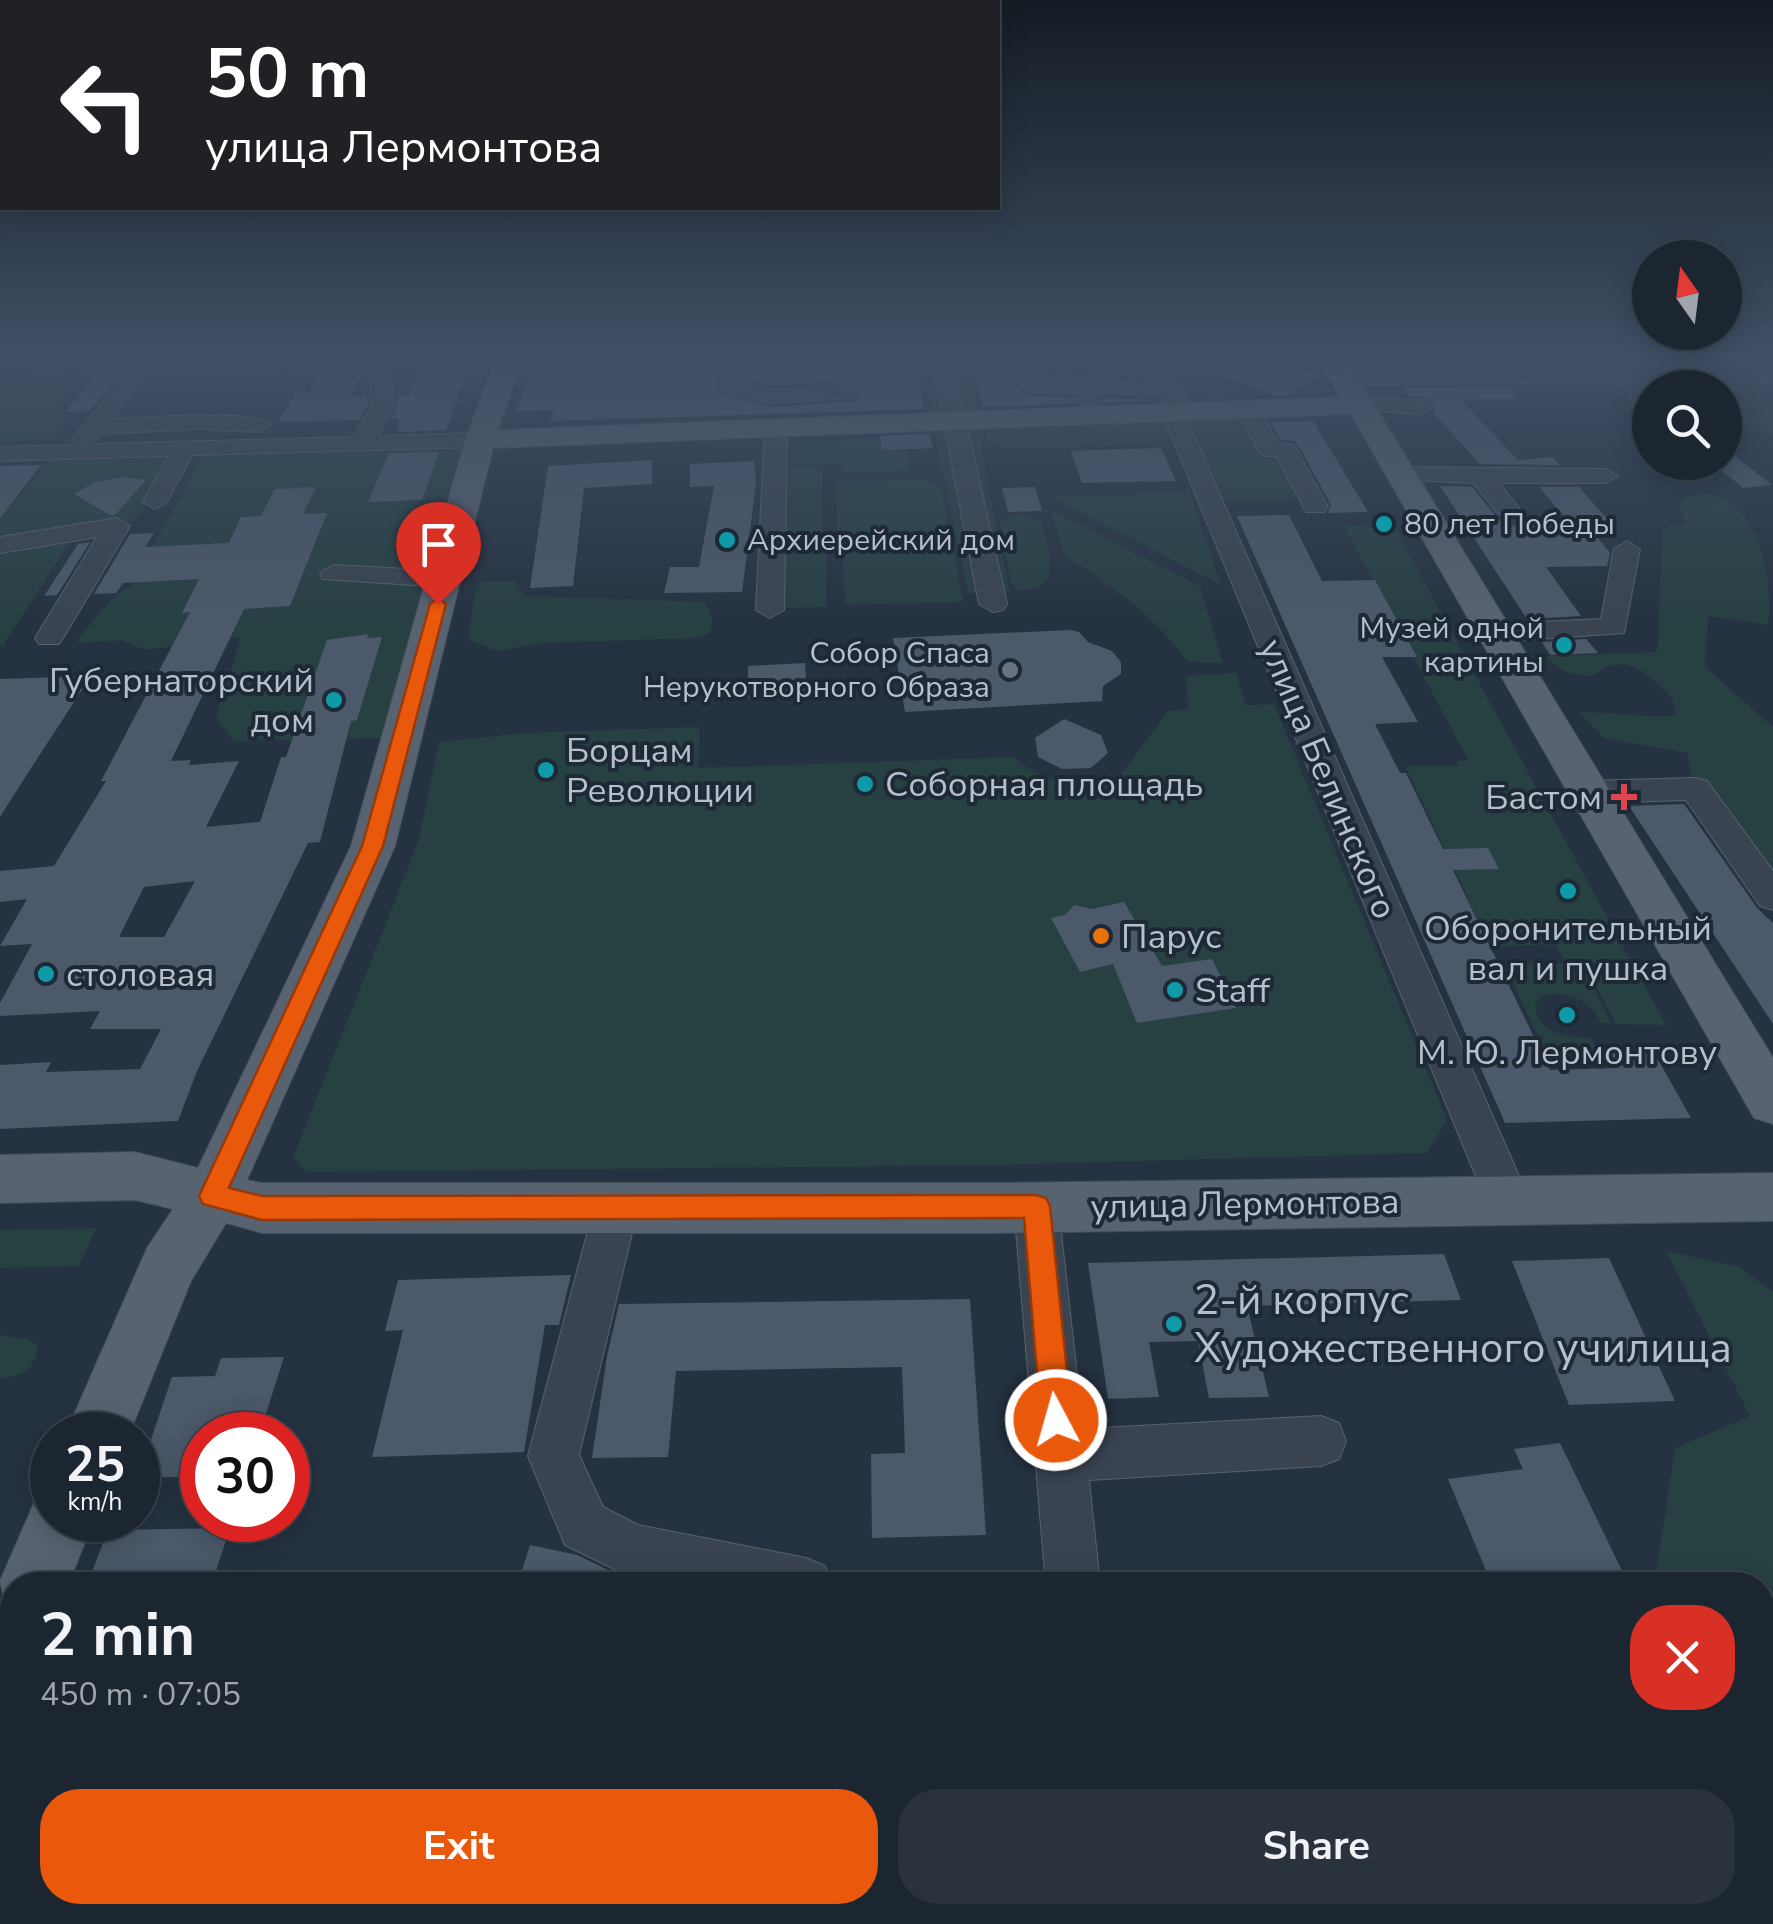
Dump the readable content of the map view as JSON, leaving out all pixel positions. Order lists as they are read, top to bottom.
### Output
{
  "streets": {
    "main road": ["улица Лермонтова"],
    "street": ["улица Белинского"]
  },
  "crossings": [
    ["улица Белинского", "улица Лермонтова"]
  ],
  "places": {
    "other": [
      "80 лет Победы",
      "Архиерейский дом",
      "Музей одной картины",
      "Собор Спаса Нерукотворного Образа",
      "Губернаторский дом",
      "Борцам Революции",
      "Соборная площадь",
      "Оборонительный вал и пушка",
      "Парус",
      "столовая",
      "Staff",
      "М. Ю. Лермонтову",
      "2-й корпус Художественного училища"
    ],
    "health": ["Бастом"]
  },
  "north": "top",
  "page": {
    "turn": ["50 m", "улица Лермонтова"],
    "speed": "25 km/h",
    "limit": "30",
    "heading": ["2 min", "450 m · 07:05"],
    "buttons": ["Exit", "Share"]
  }
}
